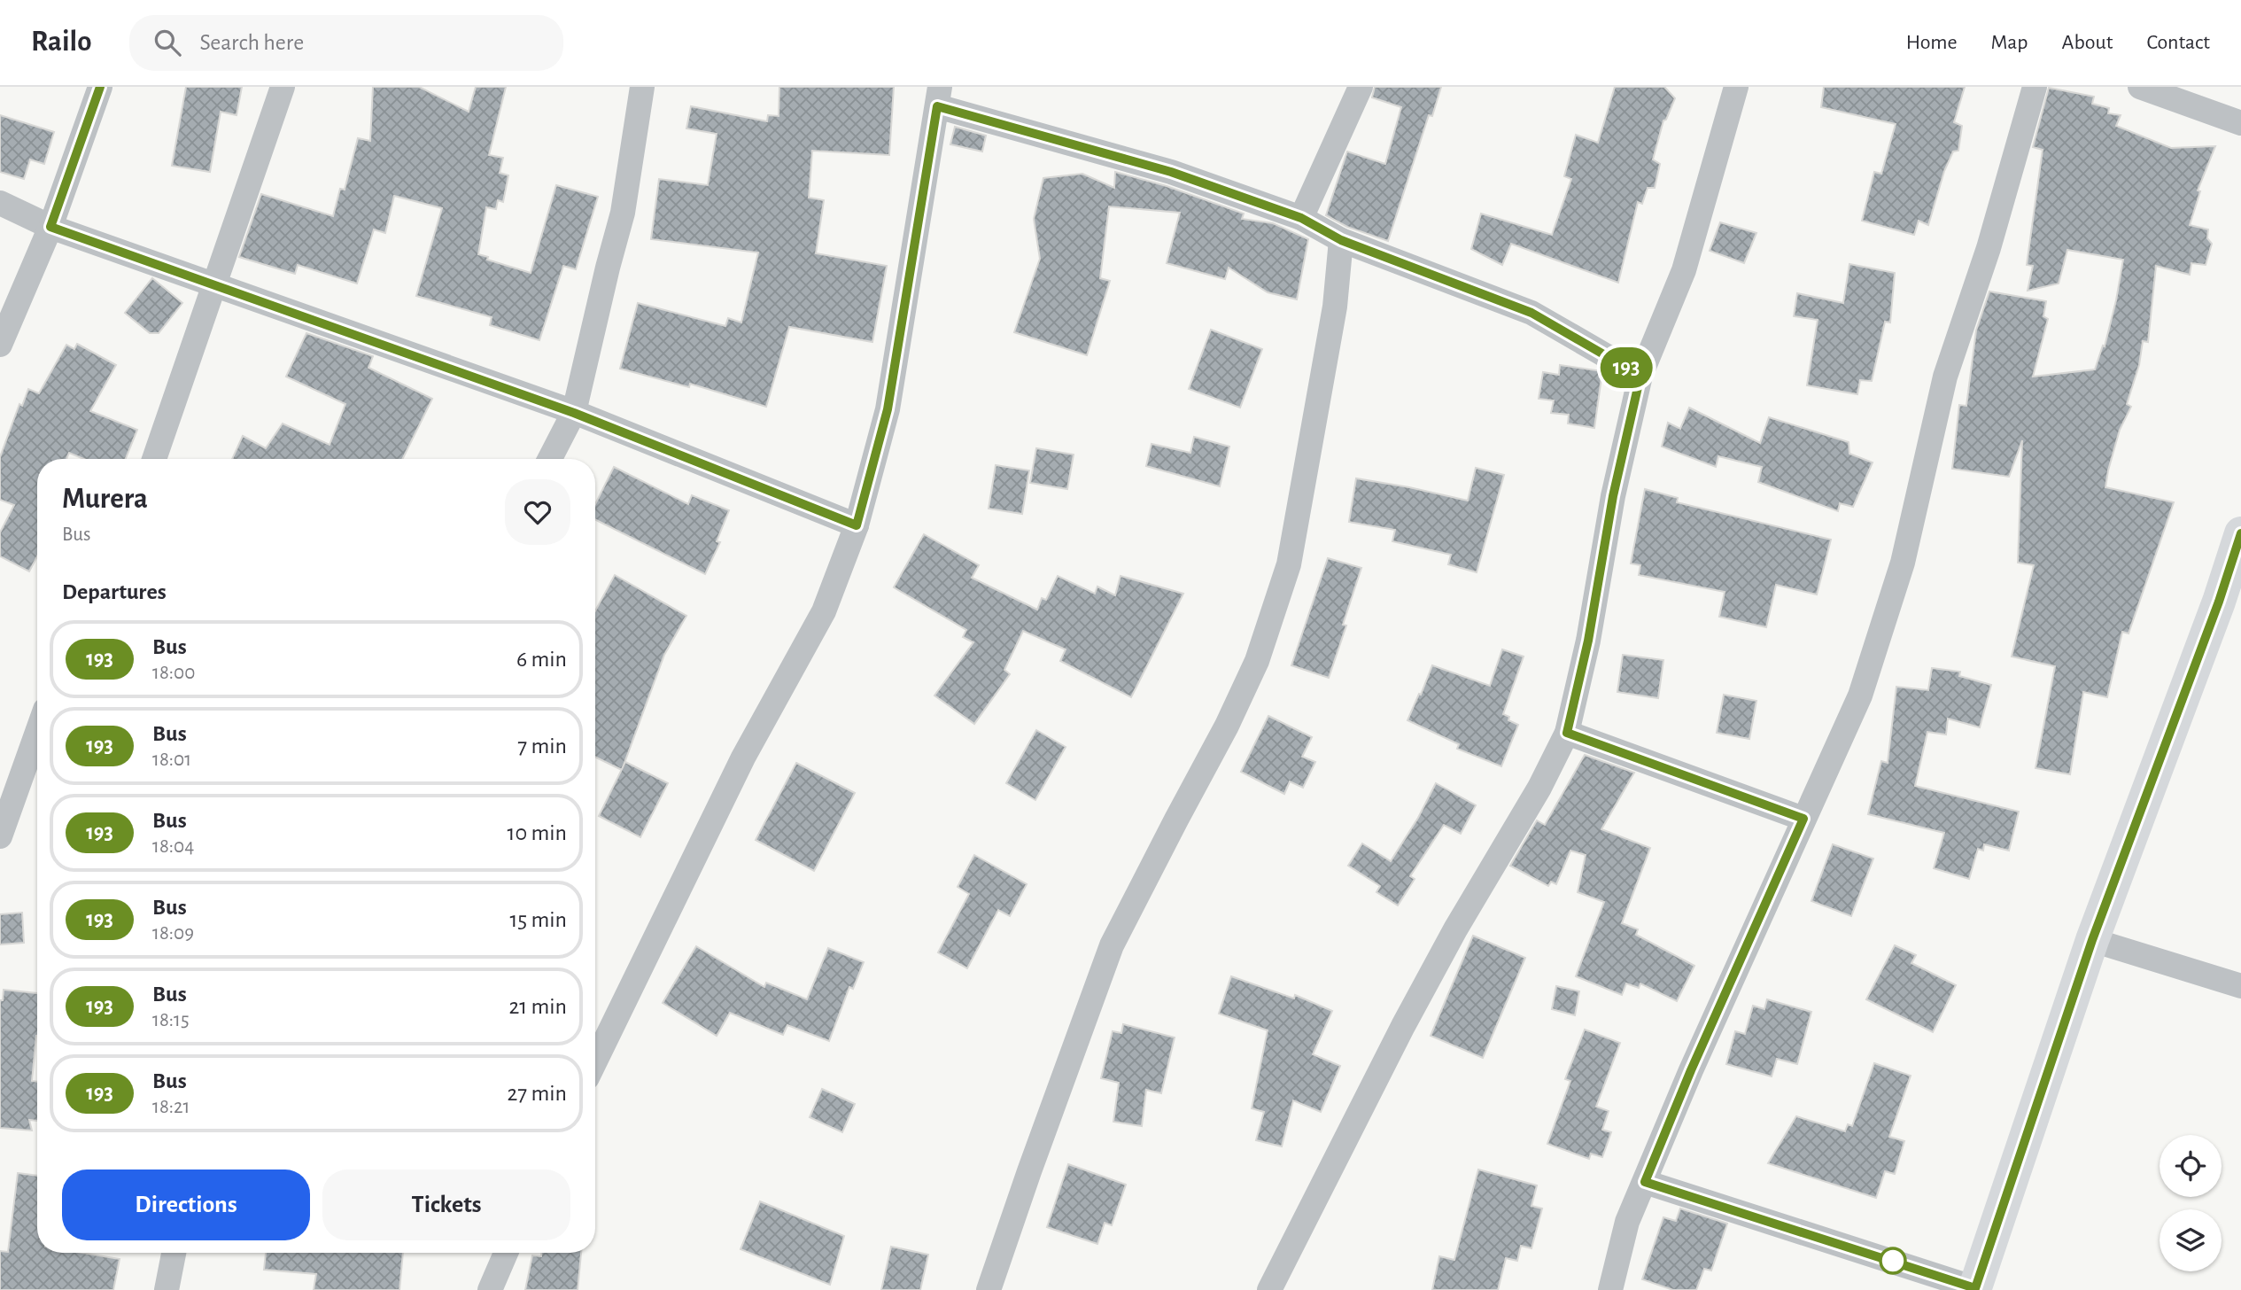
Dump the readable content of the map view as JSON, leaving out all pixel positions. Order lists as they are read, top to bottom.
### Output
{
  "lines": ["bus line 193"],
  "page": {
    "header": "Railo",
    "search": "Search here",
    "nav": [
      "Home",
      "Map",
      "About",
      "Contact"
    ],
    "on_map": "193",
    "heading": [
      ["Murera", "Bus"],
      "Departures"
    ],
    "list": [
      {
        "mark": "193",
        "name": "Bus",
        "note": "18:00",
        "value": "6 min"
      },
      {
        "mark": "193",
        "name": "Bus",
        "note": "18:01",
        "value": "7 min"
      },
      {
        "mark": "193",
        "name": "Bus",
        "note": "18:04",
        "value": "10 min"
      },
      {
        "mark": "193",
        "name": "Bus",
        "note": "18:09",
        "value": "15 min"
      },
      {
        "mark": "193",
        "name": "Bus",
        "note": "18:15",
        "value": "21 min"
      },
      {
        "mark": "193",
        "name": "Bus",
        "note": "18:21",
        "value": "27 min"
      }
    ],
    "buttons": ["Directions", "Tickets"]
  }
}
